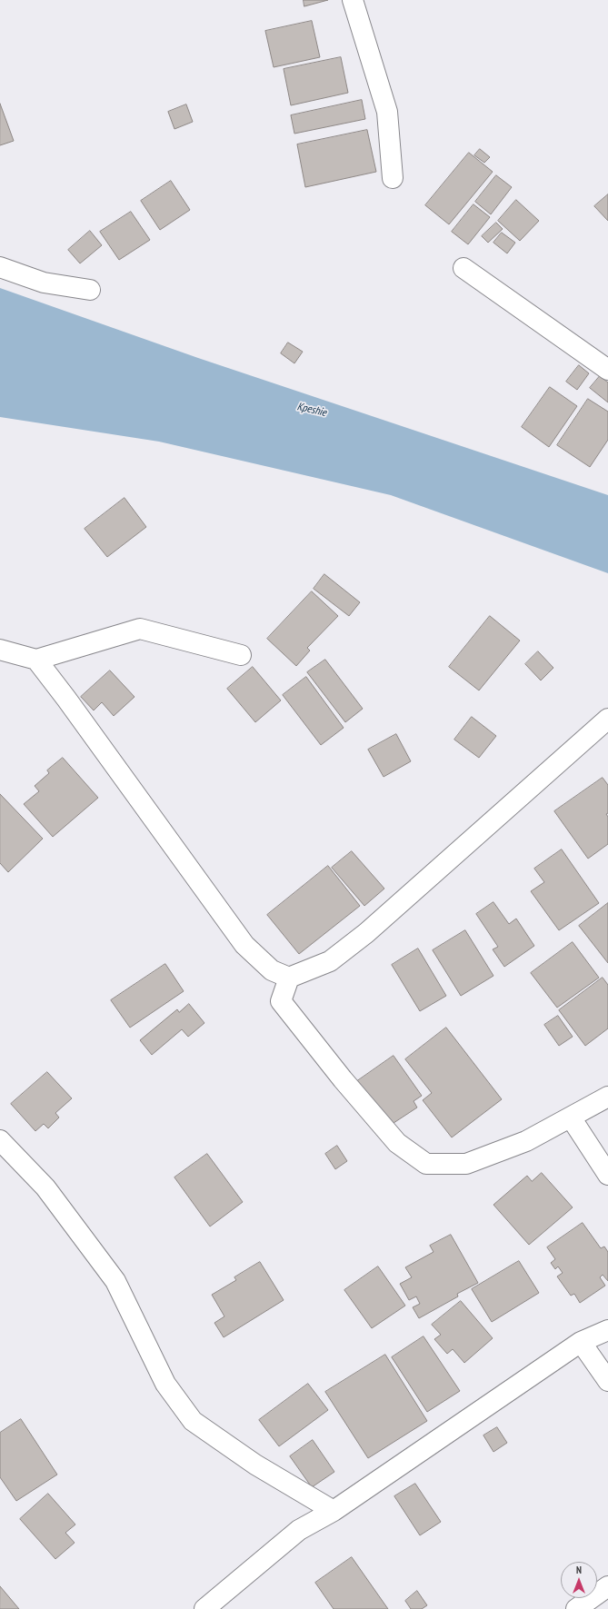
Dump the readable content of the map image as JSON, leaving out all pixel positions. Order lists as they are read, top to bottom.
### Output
{
  "water": ["Kpeshie"],
  "north": "top"
}
